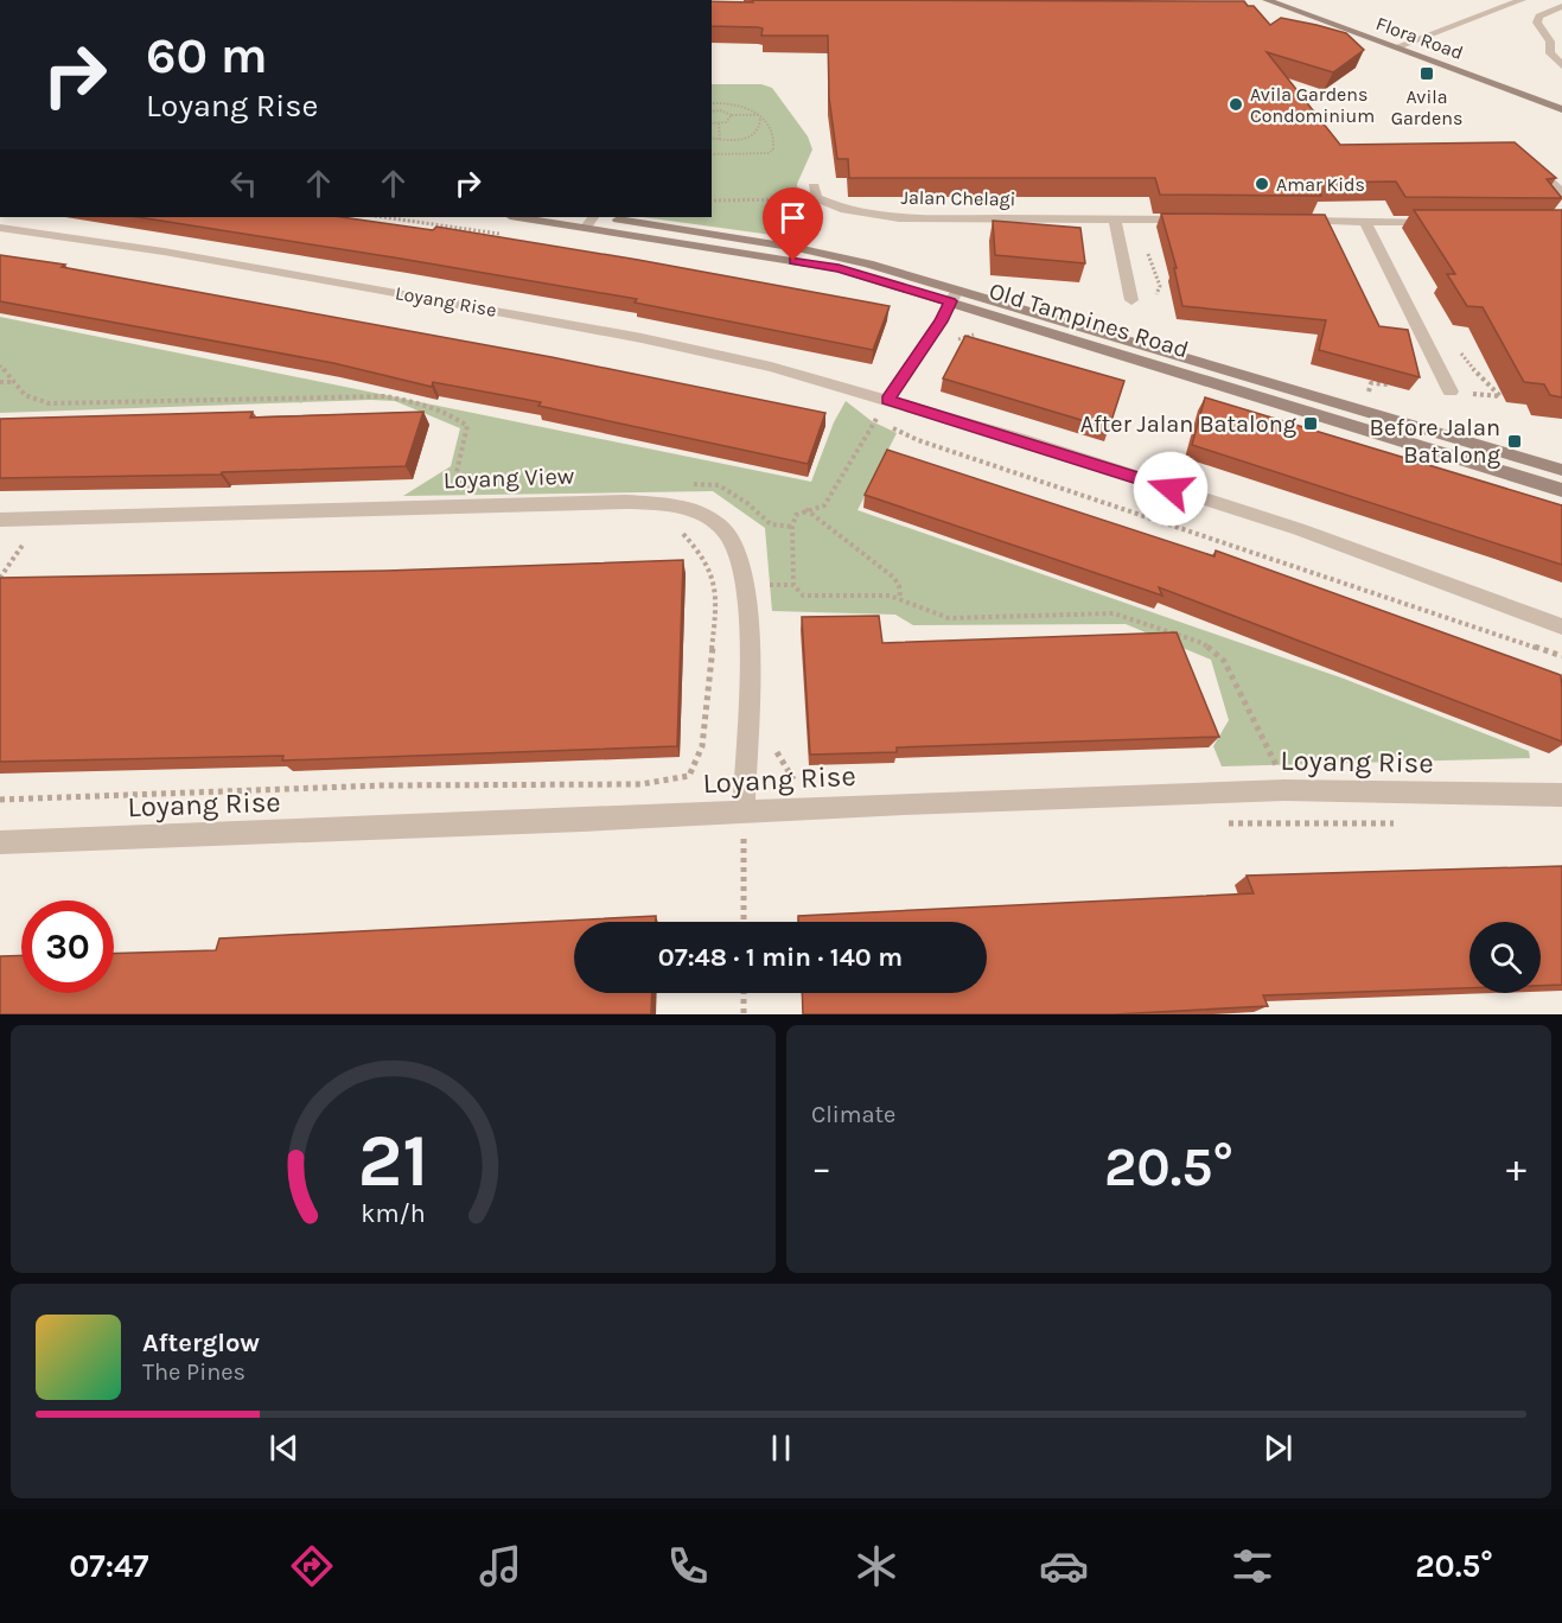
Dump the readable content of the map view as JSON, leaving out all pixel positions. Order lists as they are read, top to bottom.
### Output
{
  "streets": {
    "street": [
      "Flora Road",
      "Jalan Chelagi",
      "Loyang Rise",
      "Old Tampines Road",
      "Loyang View"
    ]
  },
  "crossings": [
    ["Loyang Rise", "Loyang View"]
  ],
  "places": {
    "transit": ["Avila Gardens", "After Jalan Batalong", "Before Jalan Batalong"],
    "other": ["Avila Gardens Condominium", "Amar Kids"]
  },
  "page": {
    "turn": ["60 m", "Loyang Rise"],
    "limit": "30",
    "trip": "07:48 · 1 min · 140 m",
    "tile": "Climate",
    "heat": ["−", "20.5°", "+"],
    "song": ["Afterglow", "The Pines"],
    "tabs": ["07:47", "20.5°"],
    "gauge": ["21", "km/h"]
  }
}
